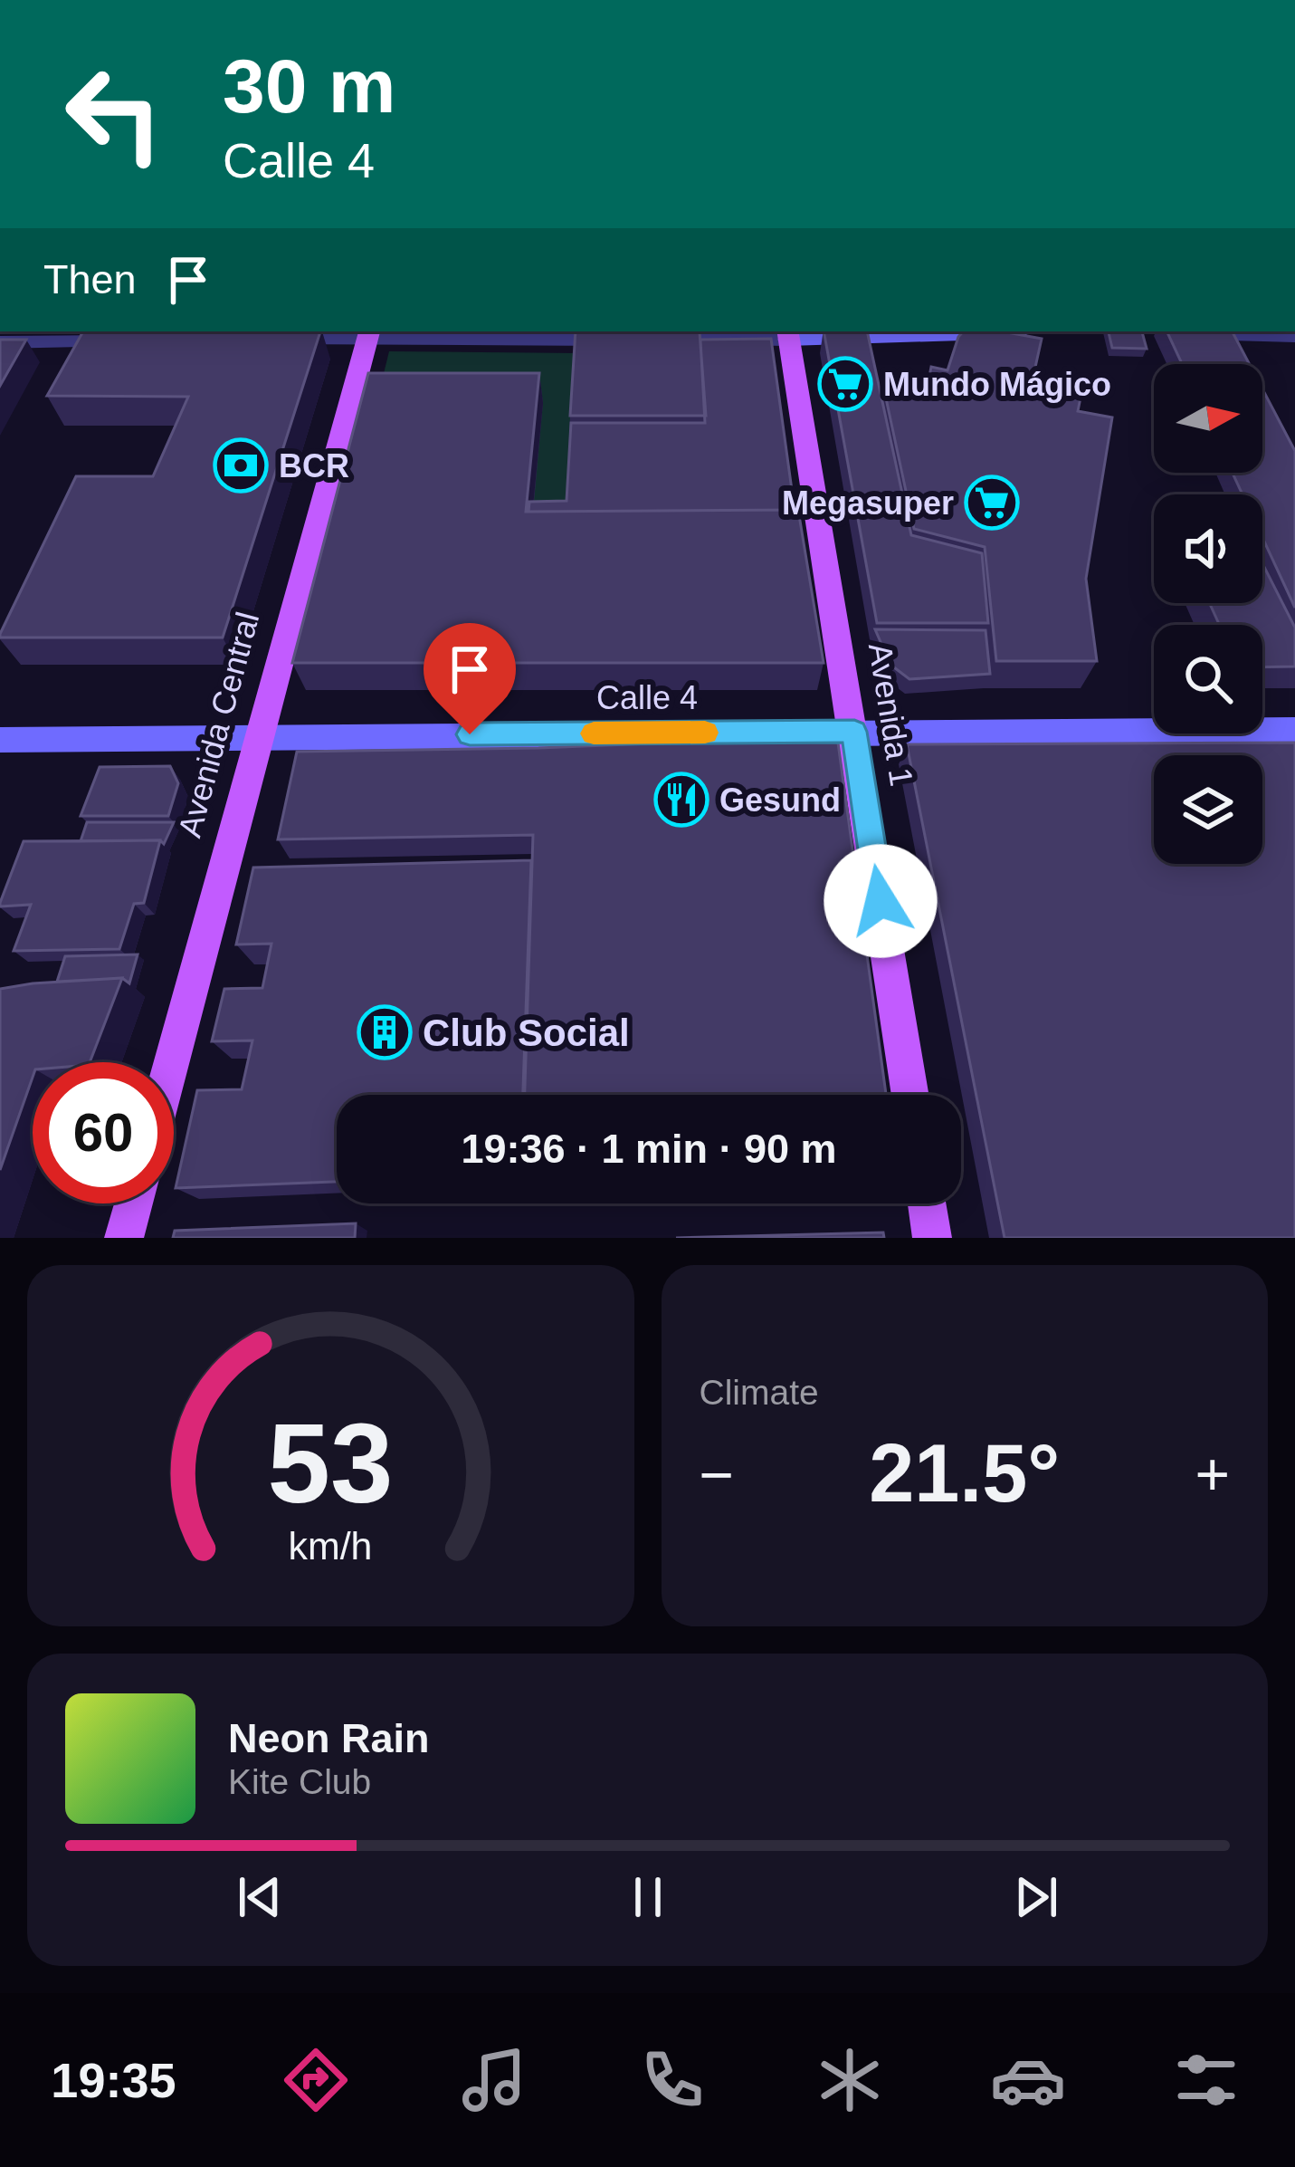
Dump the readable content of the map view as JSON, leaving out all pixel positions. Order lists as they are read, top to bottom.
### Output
{
  "streets": {
    "main road": ["Avenida 1", "Avenida Central"],
    "street": ["Calle 4"]
  },
  "crossings": [
    ["Calle 4", "Avenida 1"],
    ["Calle 4", "Avenida Central"]
  ],
  "places": {
    "supermarket": ["Mundo Mágico", "Megasuper"],
    "bank": ["BCR"],
    "restaurant": ["Gesund"],
    "building": ["Club Social"]
  },
  "north": "right",
  "page": {
    "turn": ["30 m", "Calle 4"],
    "then": "Then",
    "limit": "60",
    "trip": "19:36 · 1 min · 90 m",
    "tile": "Climate",
    "heat": ["−", "21.5°", "+"],
    "song": ["Neon Rain", "Kite Club"],
    "tabs": "19:35",
    "gauge": ["53", "km/h"]
  }
}
